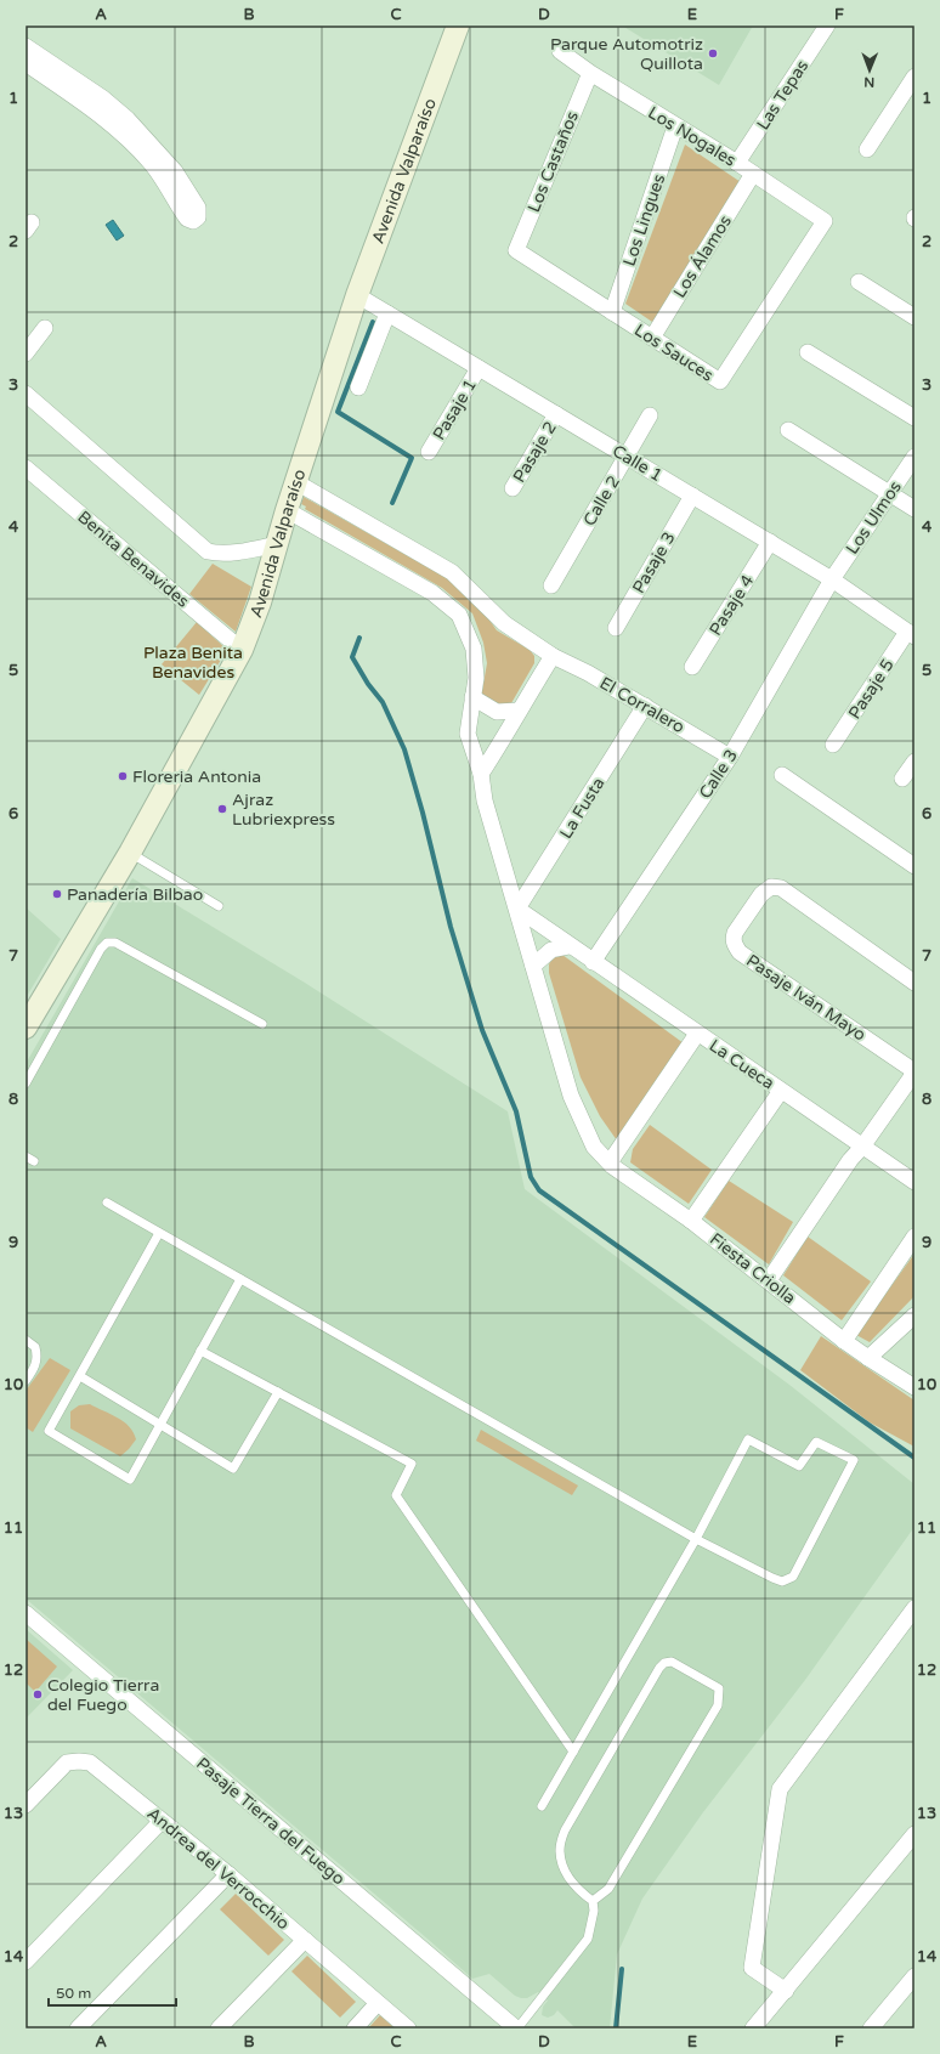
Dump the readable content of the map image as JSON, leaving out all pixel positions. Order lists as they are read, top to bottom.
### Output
{
  "streets": {
    "main road": ["Avenida Valparaíso"],
    "street": [
      "Las Tepas",
      "Los Nogales",
      "Los Castaños",
      "Los Lingues",
      "Los Álamos",
      "Los Sauces",
      "Pasaje 1",
      "Pasaje 2",
      "Calle 1",
      "Calle 2",
      "Los Ulmos",
      "Benita Benavides",
      "Pasaje 3",
      "Pasaje 4",
      "Pasaje 5",
      "El Corralero",
      "Calle 3",
      "La Fusta",
      "Pasaje Iván Mayo",
      "La Cueca",
      "Fiesta Criolla",
      "Pasaje Tierra del Fuego",
      "Andrea del Verrocchio"
    ]
  },
  "crossings": [
    ["Las Tepas", "Los Nogales"],
    ["Los Nogales", "Los Castaños"],
    ["Los Nogales", "Los Lingues"],
    ["Los Nogales", "Los Álamos"],
    ["Los Nogales", "Los Sauces"],
    ["Los Castaños", "Los Sauces"],
    ["Avenida Valparaíso", "Calle 1"],
    ["Avenida Valparaíso", "Benita Benavides"],
    ["Avenida Valparaíso", "El Corralero"],
    ["Los Lingues", "Los Sauces"],
    ["Los Álamos", "Los Sauces"],
    ["Pasaje 1", "Calle 1"],
    ["Pasaje 2", "Calle 1"],
    ["Calle 1", "Calle 2"],
    ["Calle 1", "Los Ulmos"],
    ["Calle 1", "Pasaje 3"],
    ["Calle 1", "Pasaje 4"],
    ["Calle 1", "Pasaje 5"],
    ["Calle 1", "Calle 3"],
    ["Los Ulmos", "Calle 3"],
    ["El Corralero", "Calle 3"],
    ["El Corralero", "La Fusta"],
    ["Calle 3", "La Cueca"],
    ["La Fusta", "La Cueca"]
  ],
  "parks": ["Plaza Benita Benavides"],
  "places": [
    "Parque Automotriz Quillota",
    "Floreria Antonia",
    "Ajraz Lubriexpress",
    "Panadería Bilbao",
    "Colegio Tierra del Fuego"
  ],
  "scale_bar": "50 m",
  "north": "bottom",
  "grid": {
    "columns": [
      "A",
      "B",
      "C",
      "D",
      "E",
      "F"
    ],
    "rows": [
      "1",
      "2",
      "3",
      "4",
      "5",
      "6",
      "7",
      "8",
      "9",
      "10",
      "11",
      "12",
      "13",
      "14"
    ]
  }
}
